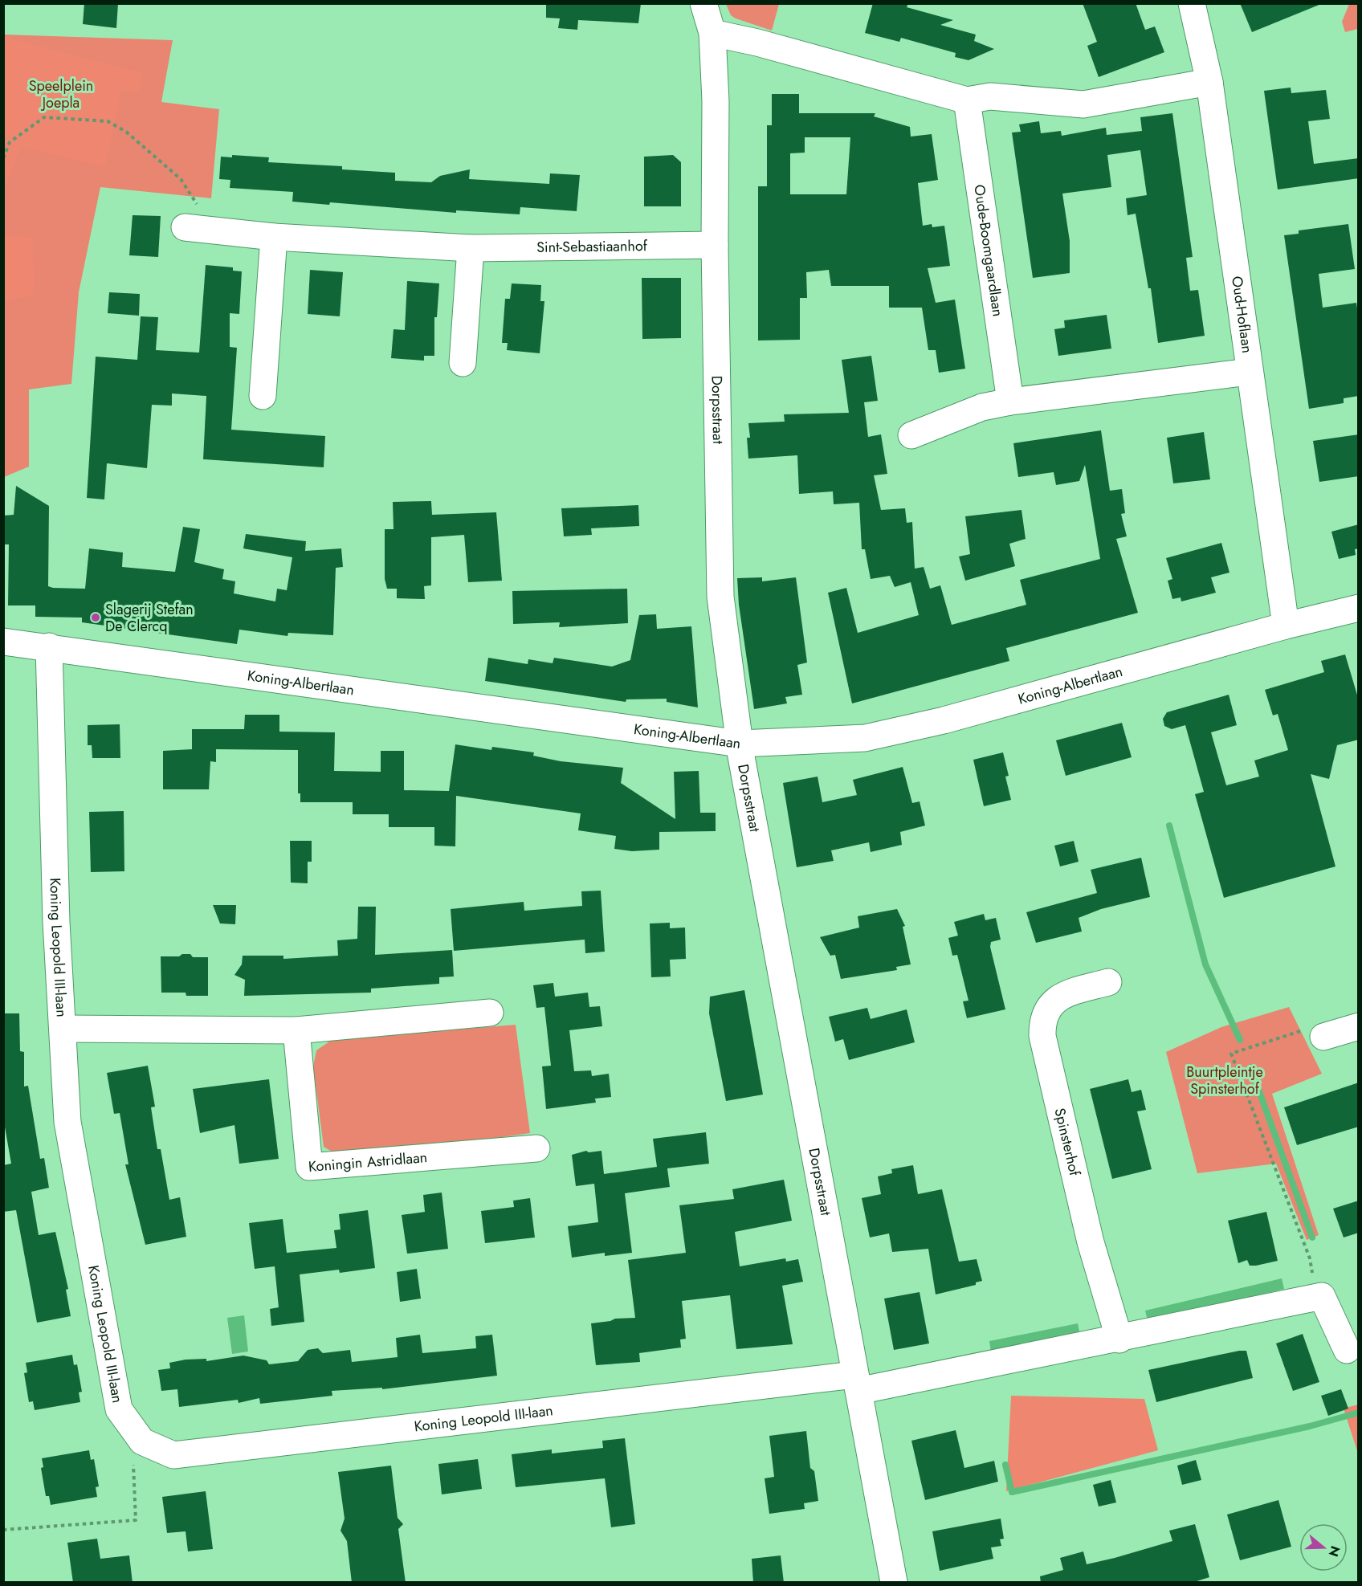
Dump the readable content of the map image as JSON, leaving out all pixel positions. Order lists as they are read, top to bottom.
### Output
{
  "streets": {
    "street": [
      "Sint-Sebastiaanhof",
      "Oude-Boomgaardlaan",
      "Oud-Hoflaan",
      "Dorpsstraat",
      "Koning-Albertlaan",
      "Koning Leopold III-laan",
      "Spinsterhof",
      "Koningin Astridlaan"
    ]
  },
  "crossings": [
    ["Sint-Sebastiaanhof", "Dorpsstraat"],
    ["Oud-Hoflaan", "Koning-Albertlaan"],
    ["Dorpsstraat", "Koning-Albertlaan"],
    ["Dorpsstraat", "Koning Leopold III-laan"],
    ["Koning-Albertlaan", "Koning Leopold III-laan"]
  ],
  "parks": ["Speelplein Joepla", "Buurtpleintje Spinsterhof"],
  "places": ["Slagerij Stefan De Clercq"],
  "north": "right"
}
